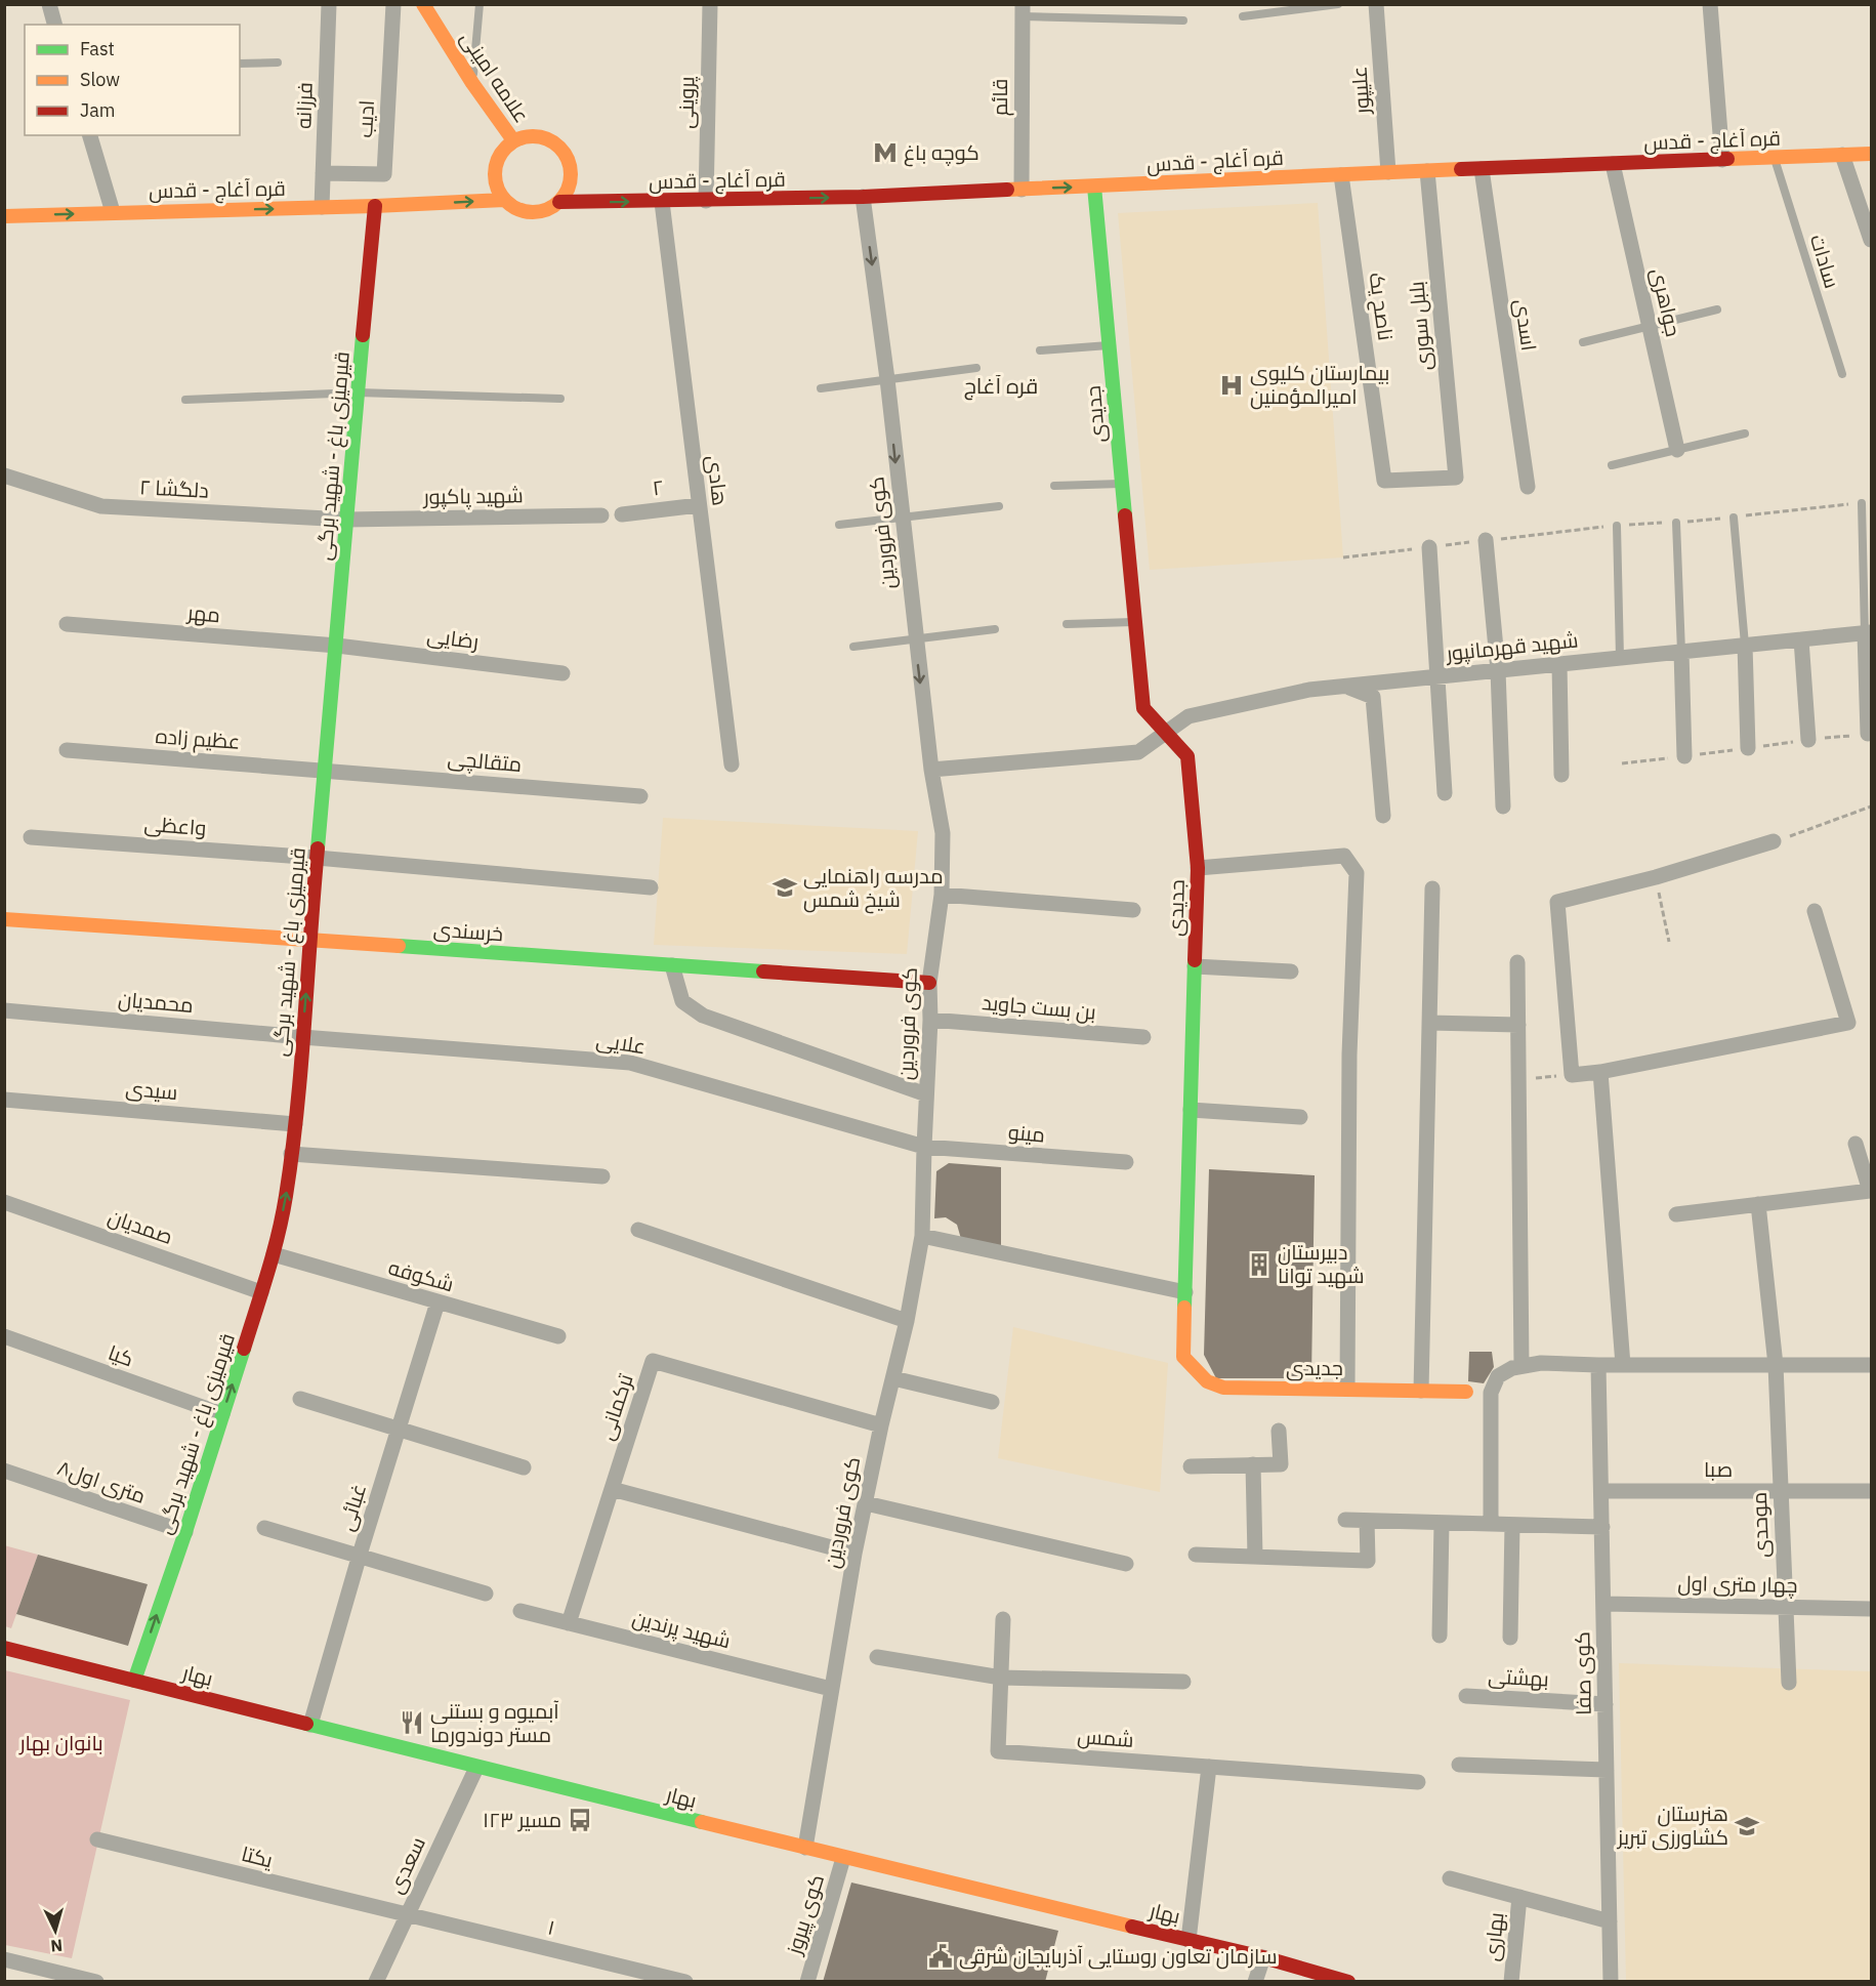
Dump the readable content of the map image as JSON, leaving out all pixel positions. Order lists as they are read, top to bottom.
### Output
{
  "streets": {
    "main road": [
      "علامه امینی",
      "قره آغاج - قدس",
      "جدیدی",
      "قیرمیزی باغ - شهید برگی",
      "خرسندی",
      "بهار"
    ],
    "street": [
      "علیپور",
      "قائم",
      "پروینی",
      "فرزانه",
      "ادیب",
      "جواهری",
      "ناصح یک",
      "اسدی",
      "بلبل سوری",
      "هادی",
      "۲",
      "دلگشا ۲",
      "شهید پاکپور",
      "کوی فروردین",
      "مهر",
      "رضایی",
      "شهید قهرمانپور",
      "عظیم زاده",
      "متقالچی",
      "واعظی",
      "محمدیان",
      "بن بست جاوید",
      "علایی",
      "سیدی",
      "مینو",
      "صمدیان",
      "شکوفه",
      "کیا",
      "ترکمانی",
      "صبا",
      "۸متری اول",
      "غبائی",
      "موحدی",
      "چهار متری اول",
      "شهید پرندین",
      "کوی صفا",
      "بهشتی",
      "شمس",
      "یکتا",
      "سعدی",
      "کوی پیروز",
      "۱",
      "بهاری"
    ],
    "lane": ["سادات"]
  },
  "crossings": [
    ["علامه امینی", "قره آغاج - قدس"],
    ["علیپور", "قره آغاج - قدس"],
    ["قائم", "قره آغاج - قدس"],
    ["پروینی", "قره آغاج - قدس"],
    ["فرزانه", "ادیب"],
    ["فرزانه", "قره آغاج - قدس"],
    ["قره آغاج - قدس", "سادات"],
    ["قره آغاج - قدس", "جواهری"],
    ["قره آغاج - قدس", "ناصح یک"],
    ["قره آغاج - قدس", "اسدی"],
    ["قره آغاج - قدس", "بلبل سوری"],
    ["قره آغاج - قدس", "جدیدی"],
    ["قره آغاج - قدس", "قیرمیزی باغ - شهید برگی"],
    ["قره آغاج - قدس", "هادی"],
    ["قره آغاج - قدس", "کوی فروردین"],
    ["ناصح یک", "بلبل سوری"],
    ["جدیدی", "شهید قهرمانپور"],
    ["قیرمیزی باغ - شهید برگی", "دلگشا ۲"],
    ["قیرمیزی باغ - شهید برگی", "شهید پاکپور"],
    ["قیرمیزی باغ - شهید برگی", "مهر"],
    ["قیرمیزی باغ - شهید برگی", "رضایی"],
    ["قیرمیزی باغ - شهید برگی", "عظیم زاده"],
    ["قیرمیزی باغ - شهید برگی", "متقالچی"],
    ["قیرمیزی باغ - شهید برگی", "واعظی"],
    ["قیرمیزی باغ - شهید برگی", "خرسندی"],
    ["قیرمیزی باغ - شهید برگی", "محمدیان"],
    ["قیرمیزی باغ - شهید برگی", "علایی"],
    ["قیرمیزی باغ - شهید برگی", "سیدی"],
    ["قیرمیزی باغ - شهید برگی", "صمدیان"],
    ["قیرمیزی باغ - شهید برگی", "شکوفه"],
    ["قیرمیزی باغ - شهید برگی", "کیا"],
    ["قیرمیزی باغ - شهید برگی", "۸متری اول"],
    ["قیرمیزی باغ - شهید برگی", "بهار"],
    ["هادی", "۲"],
    ["دلگشا ۲", "شهید پاکپور"],
    ["کوی فروردین", "شهید قهرمانپور"],
    ["کوی فروردین", "خرسندی"],
    ["کوی فروردین", "بن بست جاوید"],
    ["کوی فروردین", "علایی"],
    ["کوی فروردین", "مینو"],
    ["کوی فروردین", "ترکمانی"],
    ["کوی فروردین", "شهید پرندین"],
    ["کوی فروردین", "بهار"],
    ["مهر", "رضایی"],
    ["عظیم زاده", "متقالچی"],
    ["محمدیان", "علایی"],
    ["علایی", "مینو"],
    ["شکوفه", "غبائی"],
    ["ترکمانی", "شهید پرندین"],
    ["صبا", "موحدی"],
    ["صبا", "کوی صفا"],
    ["غبائی", "بهار"],
    ["موحدی", "چهار متری اول"],
    ["چهار متری اول", "کوی صفا"],
    ["کوی صفا", "بهشتی"],
    ["بهار", "سعدی"],
    ["بهار", "کوی پیروز"],
    ["یکتا", "سعدی"],
    ["یکتا", "۱"],
    ["سعدی", "۱"]
  ],
  "one_way": ["قره آغاج - قدس"],
  "districts": ["قره آغاج"],
  "parks": ["بانوان بهار"],
  "places": {
    "metro station": ["کوچه باغ"],
    "hospital": ["بیمارستان کلیوی امیرالمؤمنین"],
    "school or university": ["مدرسه راهنمایی شیخ شمس", "هنرستان کشاورزی تبریز"],
    "building": ["دبیرستان شهید توانا"],
    "restaurant": ["آبمیوه و بستنی مستر دوندورما"],
    "bus stop": ["مسیر ۱۲۳"],
    "public building": ["سازمان تعاون روستایی آذربایجان شرقی"]
  },
  "legend": ["Fast", "Slow", "Jam"],
  "north": "bottom"
}
